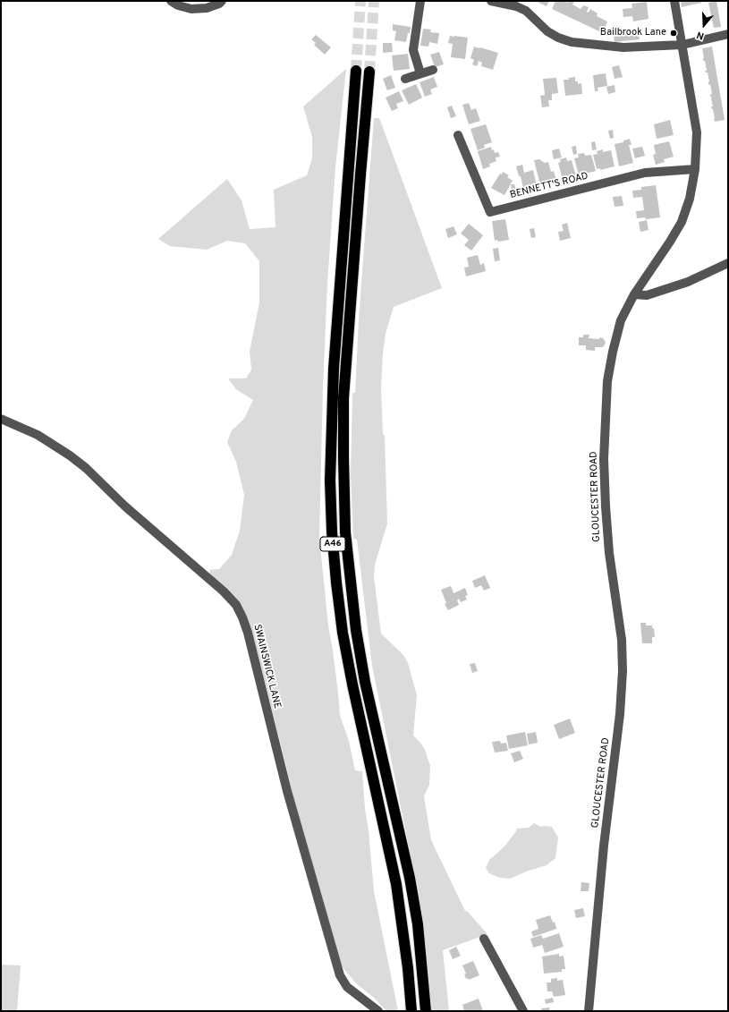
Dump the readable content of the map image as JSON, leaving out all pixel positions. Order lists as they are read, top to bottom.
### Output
{
  "streets": {
    "highway": ["A46"],
    "street": ["BENNETT'S ROAD", "GLOUCESTER ROAD", "SWAINSWICK LANE"]
  },
  "crossings": [
    ["BENNETT'S ROAD", "GLOUCESTER ROAD"]
  ],
  "places": ["Bailbrook Lane"],
  "north": "bottom"
}
